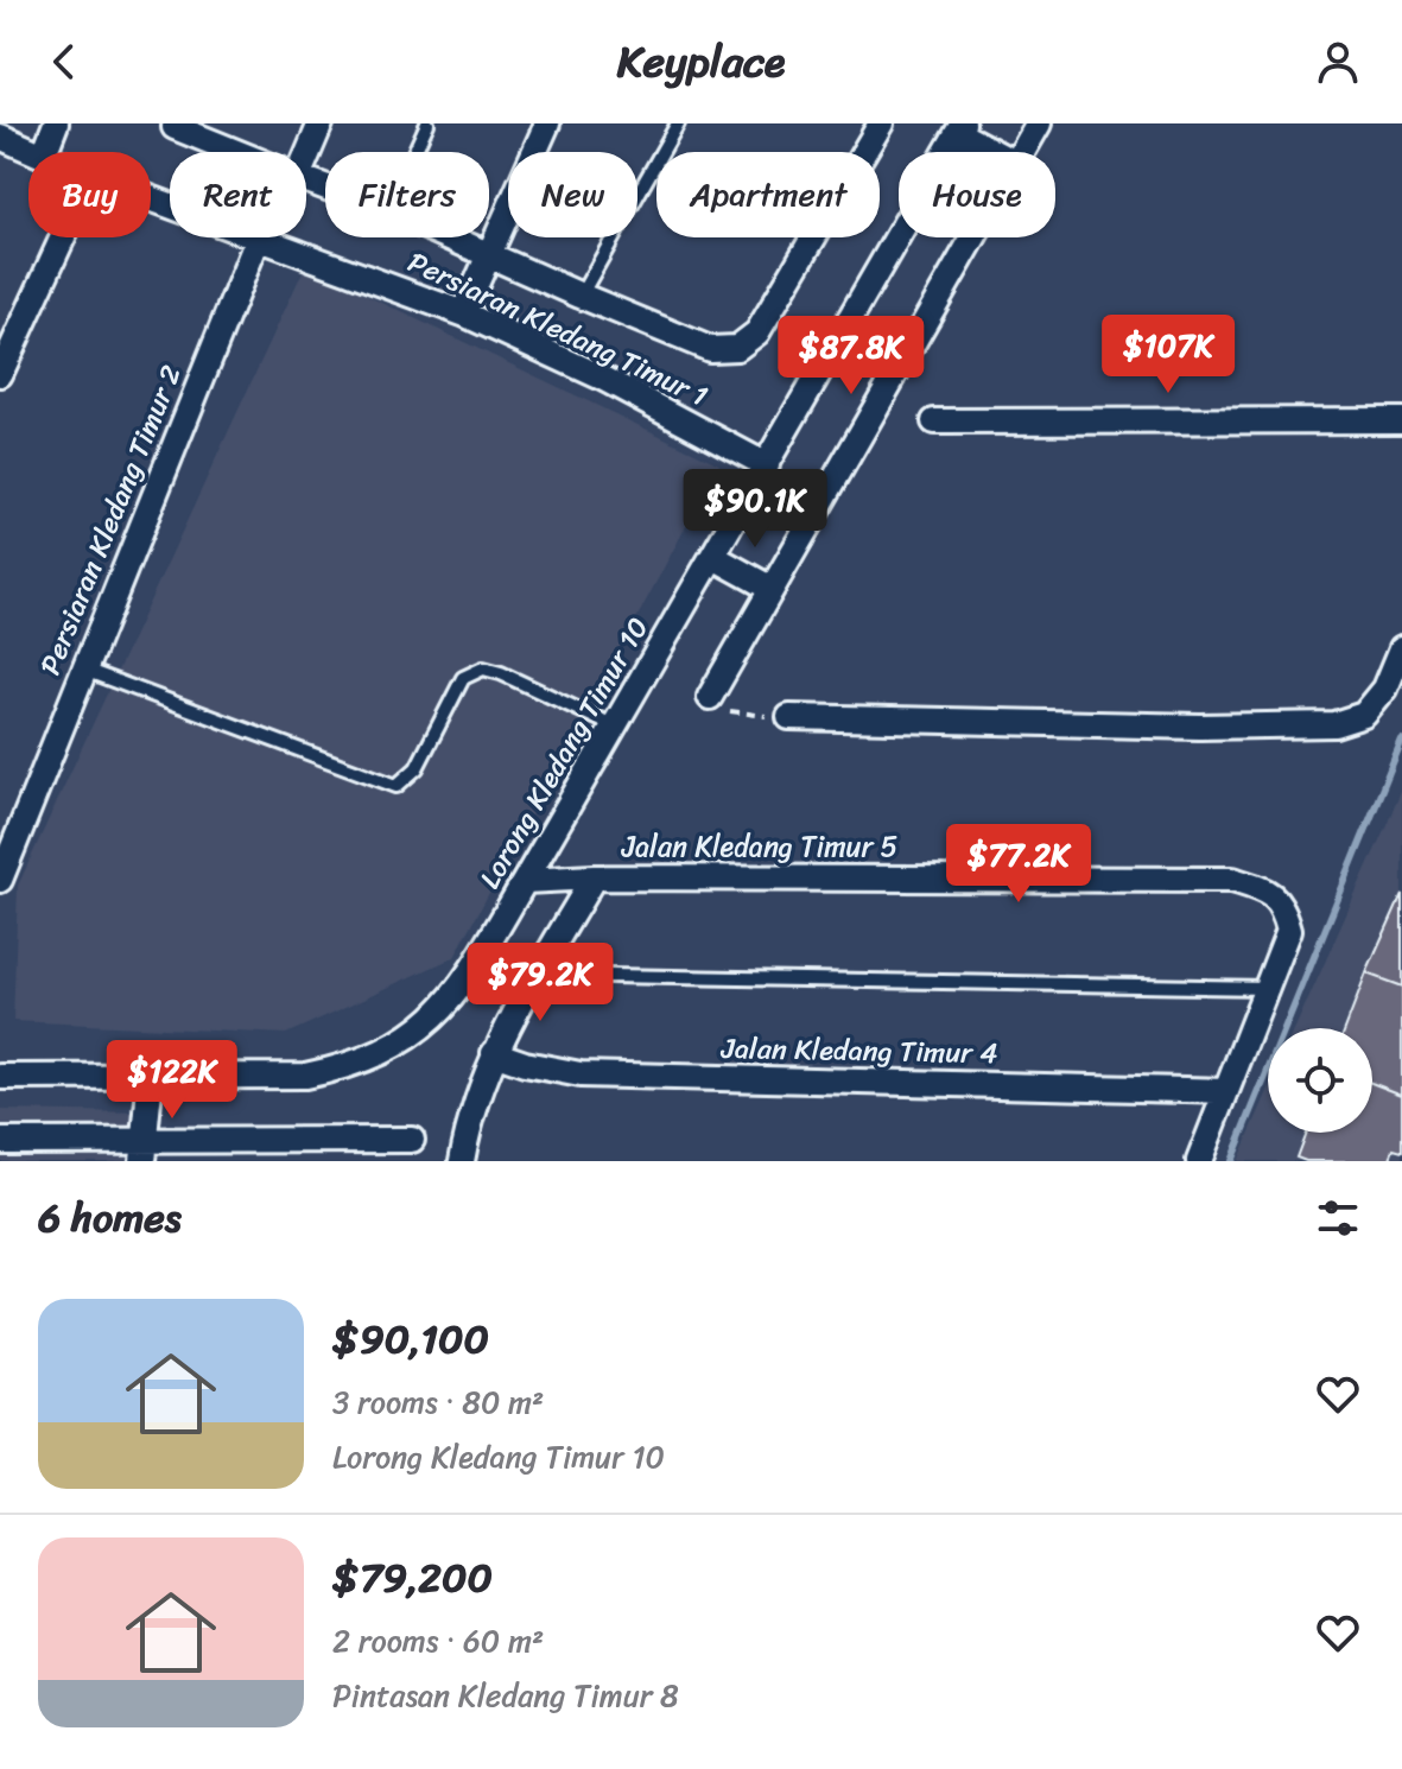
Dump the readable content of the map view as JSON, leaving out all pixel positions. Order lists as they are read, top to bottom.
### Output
{
  "streets": {
    "street": [
      "Persiaran Kledang Timur 1",
      "Persiaran Kledang Timur 2",
      "Lorong Kledang Timur 10",
      "Jalan Kledang Timur 5",
      "Jalan Kledang Timur 4"
    ]
  },
  "crossings": [
    ["Persiaran Kledang Timur 1", "Lorong Kledang Timur 10"],
    ["Lorong Kledang Timur 10", "Jalan Kledang Timur 5"],
    ["Jalan Kledang Timur 5", "Jalan Kledang Timur 4"]
  ],
  "page": {
    "header": "Keyplace",
    "chip": [
      "Buy",
      "Rent",
      "Filters",
      "New",
      "Apartment",
      "House"
    ],
    "price": [
      "$107K",
      "$87.8K",
      "$90.1K",
      "$77.2K",
      "$79.2K",
      "$122K"
    ],
    "heading": "6 homes",
    "list": [
      {
        "name": "$90,100",
        "note": "3 rooms · 80 m² · Lorong Kledang Timur 10"
      },
      {
        "name": "$79,200",
        "note": "2 rooms · 60 m² · Pintasan Kledang Timur 8"
      }
    ]
  }
}
